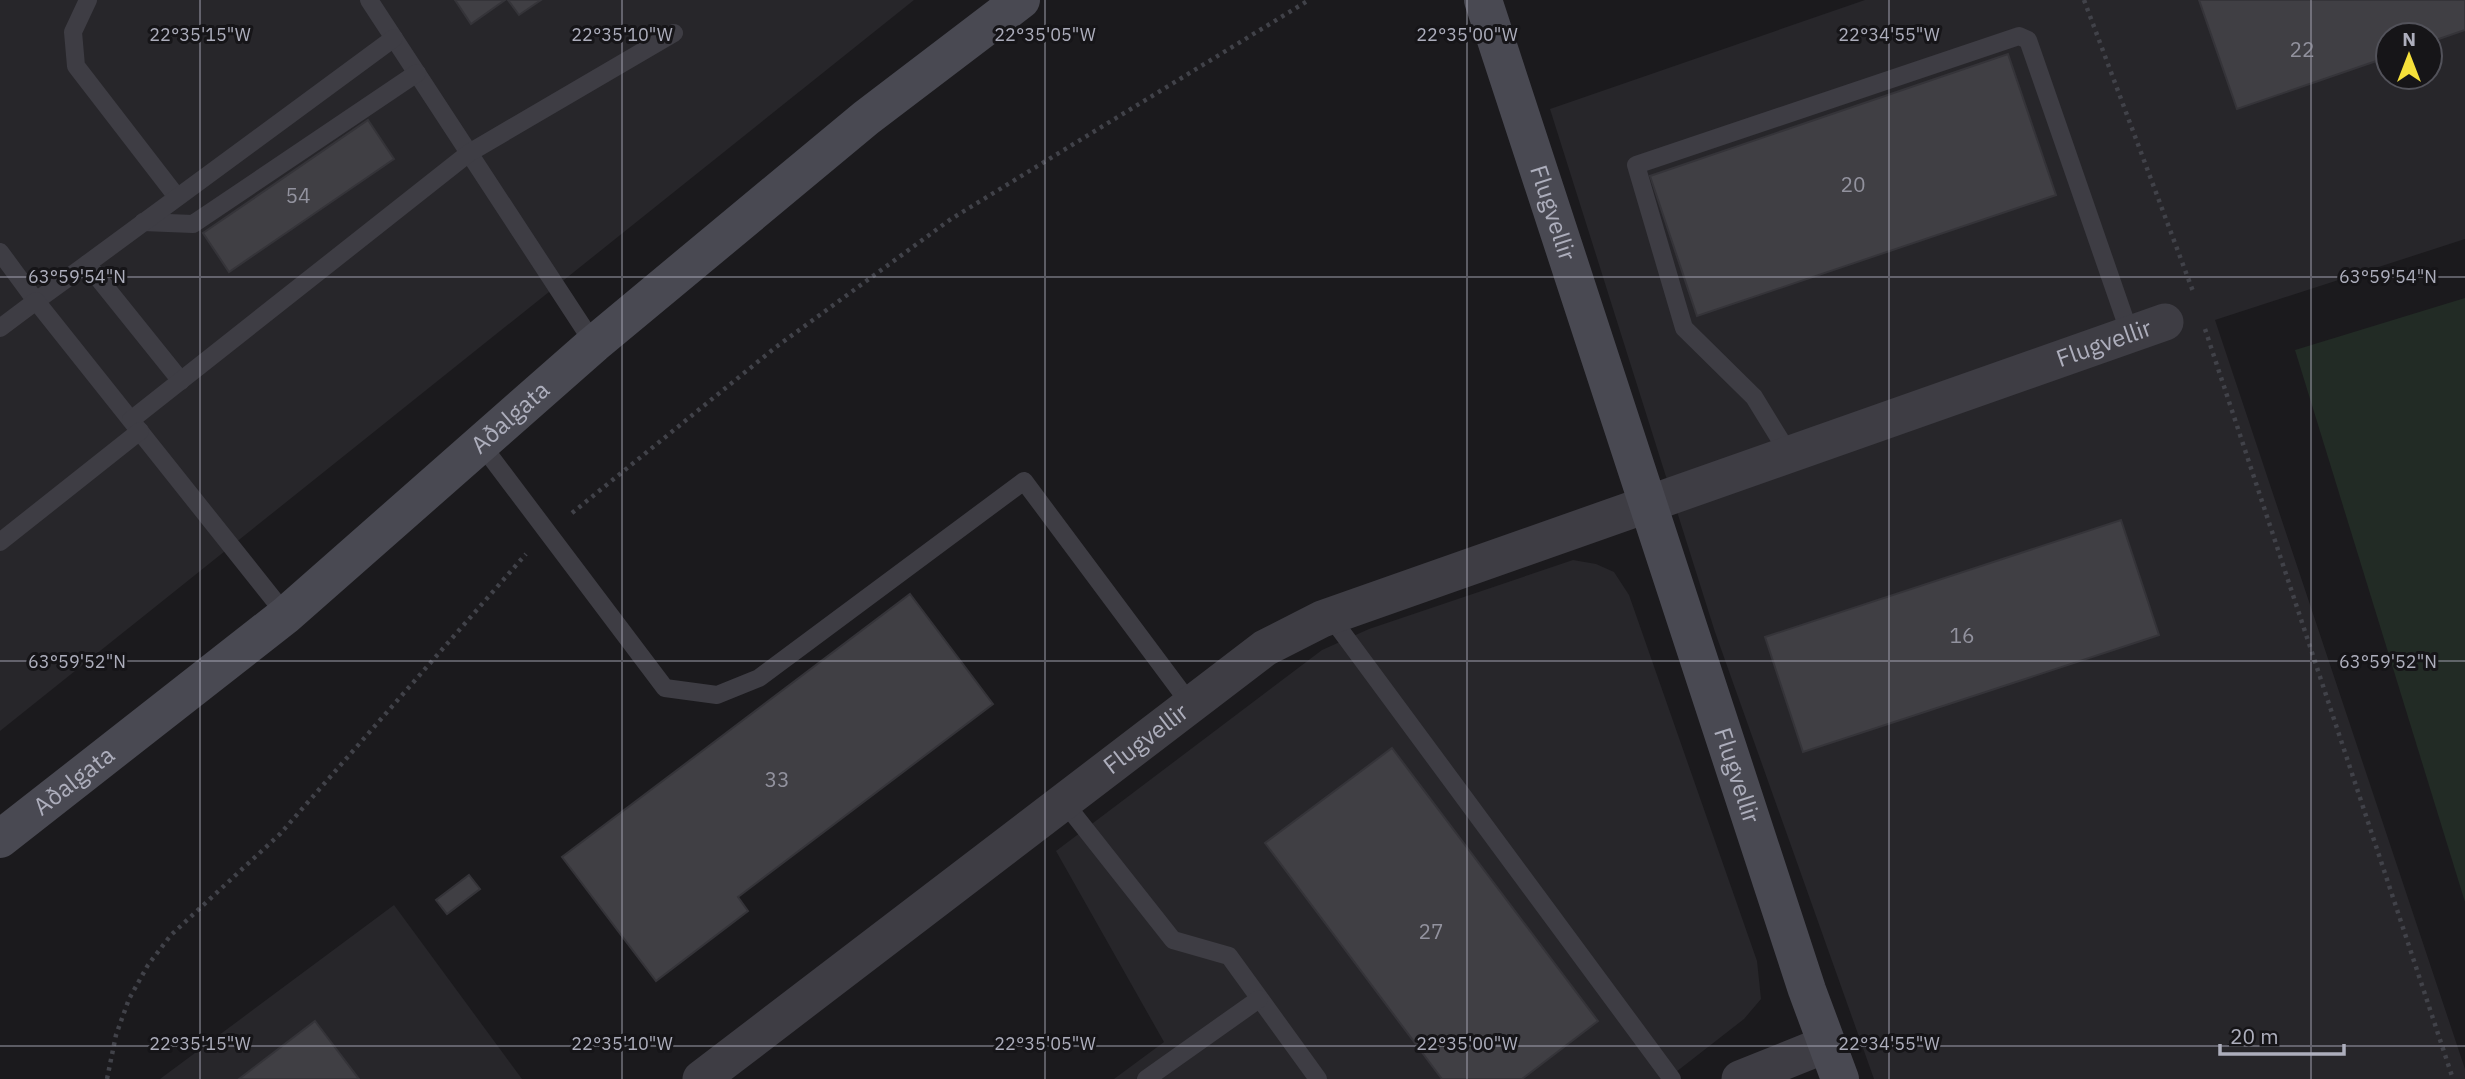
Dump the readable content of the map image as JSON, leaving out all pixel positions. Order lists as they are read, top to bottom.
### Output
{
  "streets": {
    "street": ["Flugvellir", "Aðalgata"]
  },
  "house_numbers": [
    "22",
    "20",
    "54",
    "16",
    "33",
    "27"
  ],
  "scale_bar": "20 m",
  "north": "top",
  "coordinates": [
    "22°35'15\"W",
    "22°35'10\"W",
    "22°35'05\"W",
    "22°35'00\"W",
    "22°34'55\"W",
    "63°59'54\"N",
    "63°59'52\"N"
  ]
}
